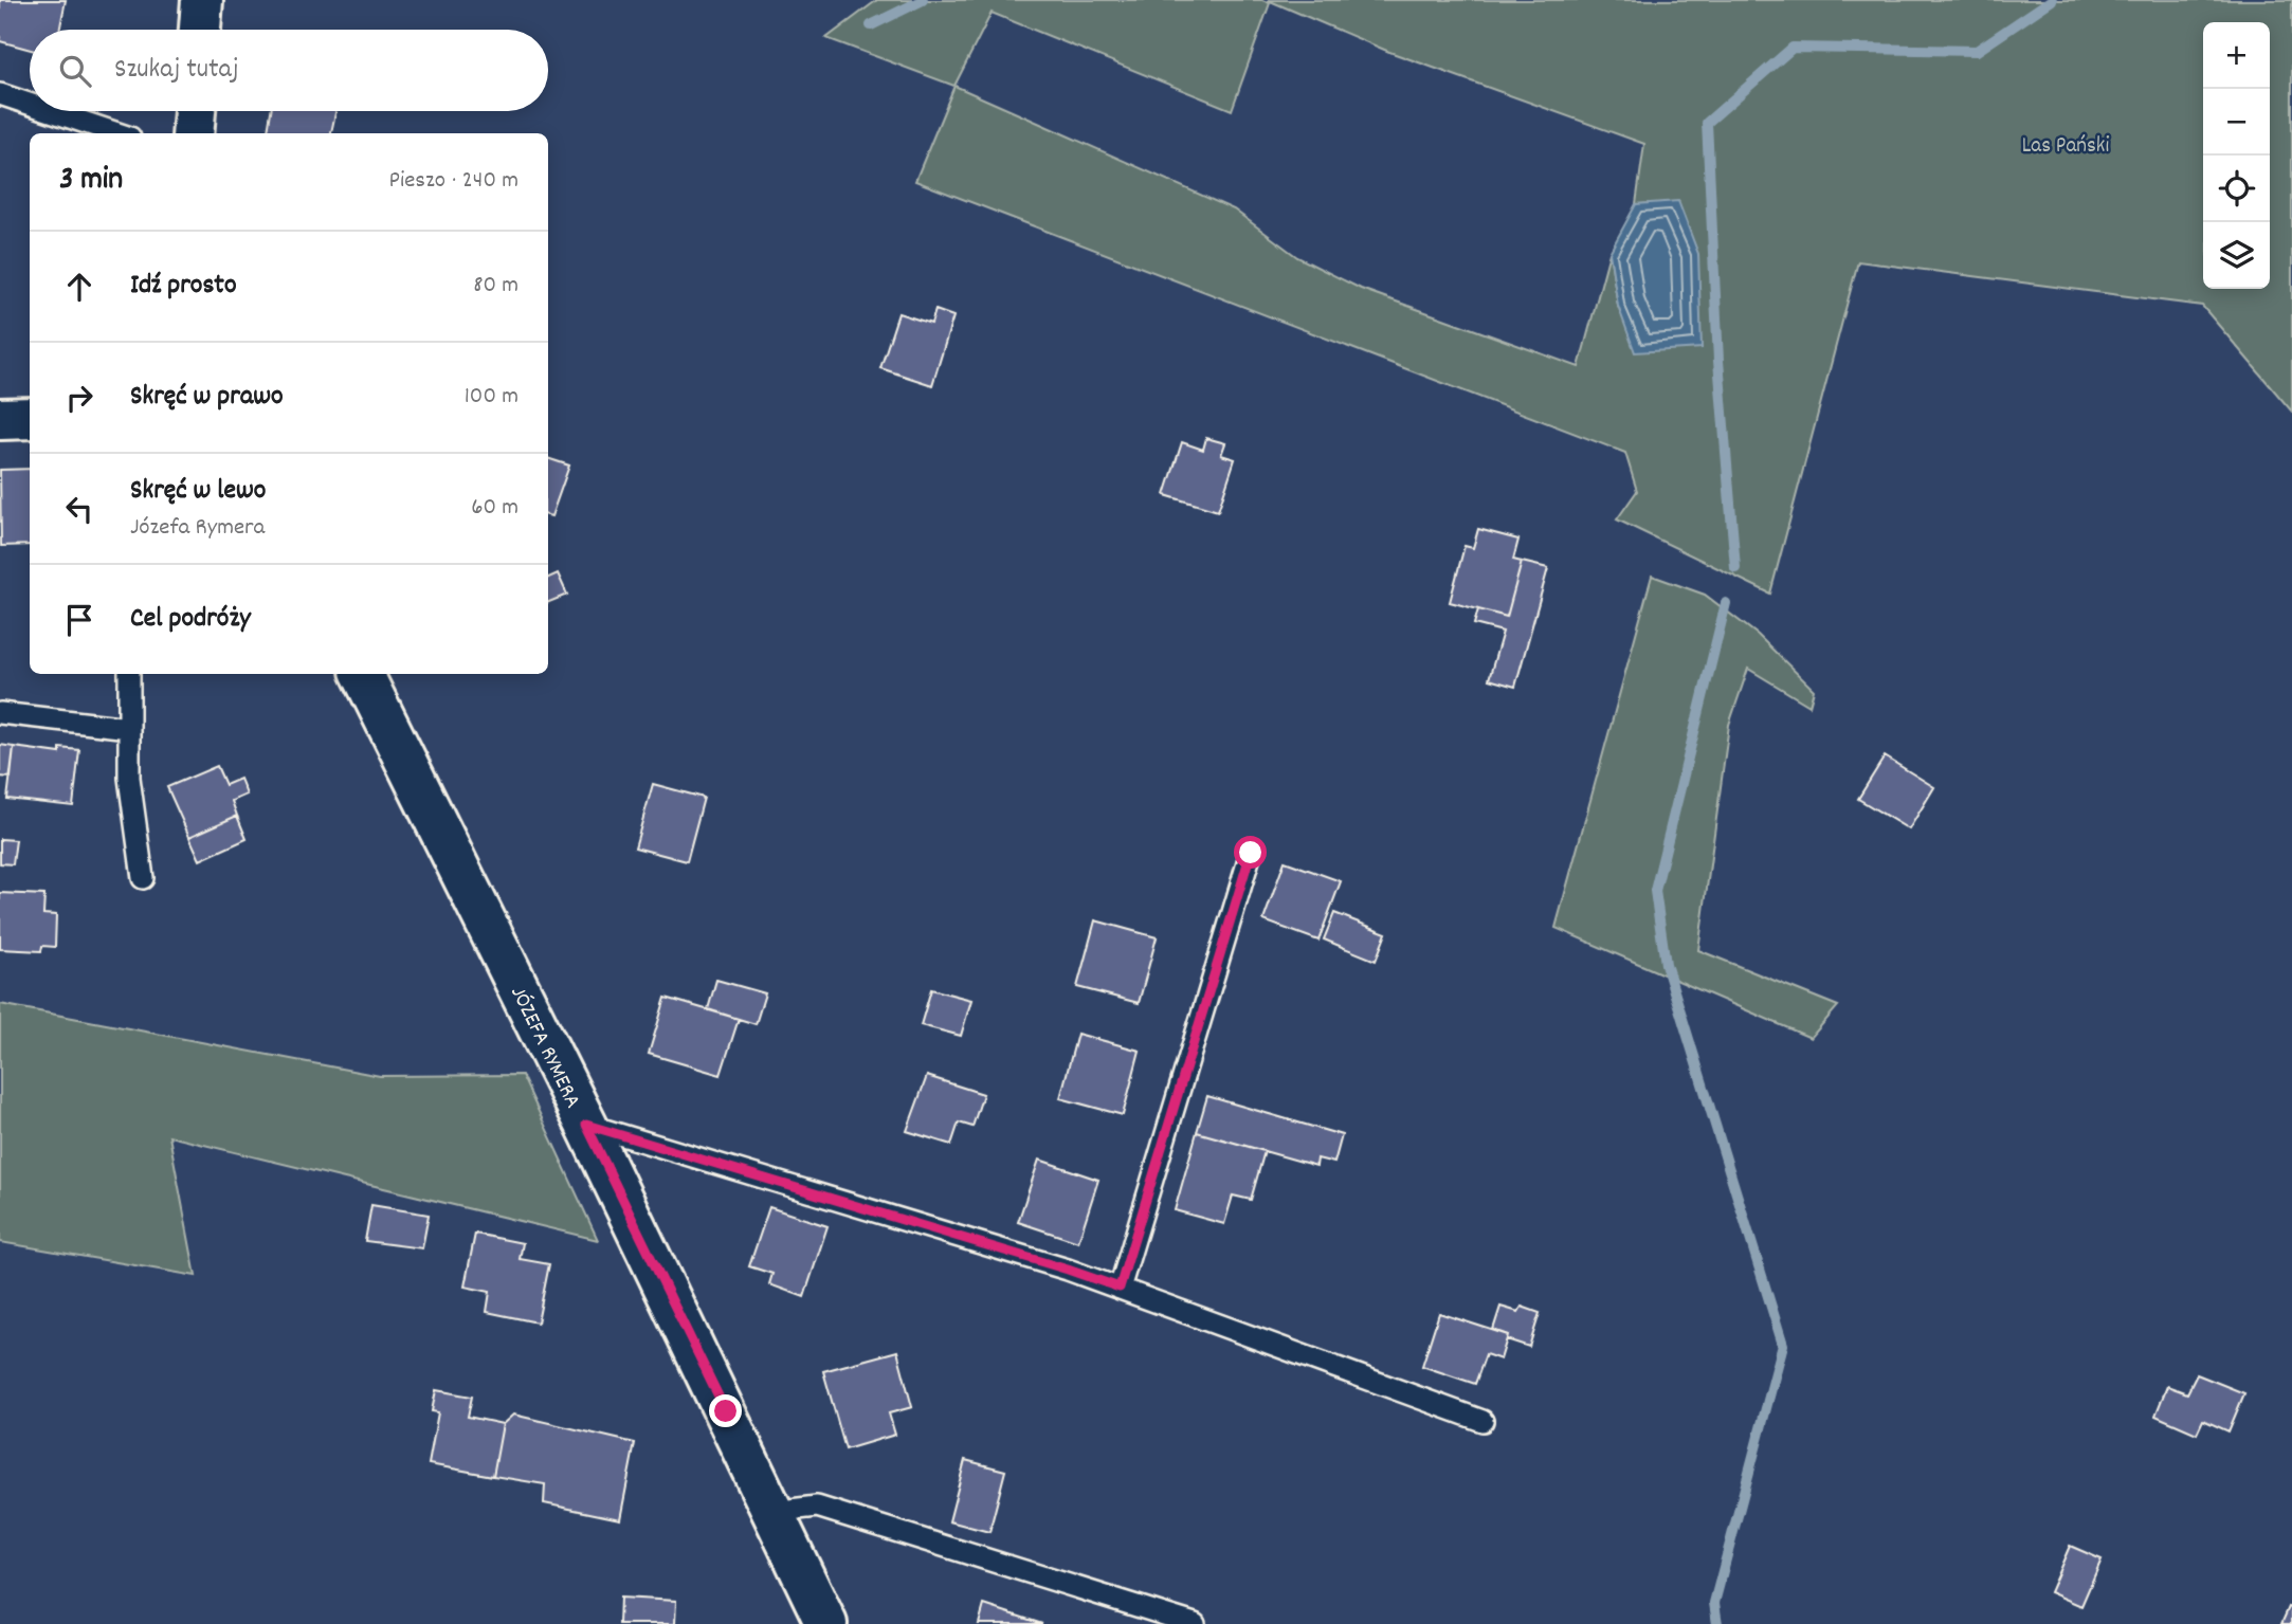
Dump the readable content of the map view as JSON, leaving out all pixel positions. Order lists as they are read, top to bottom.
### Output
{
  "streets": {
    "street": ["JÓZEFA RYMERA"]
  },
  "parks": ["Las Pański"],
  "page": {
    "map_buttons": ["+", "−"],
    "search": "Szukaj tutaj",
    "heading": ["3 min", "Pieszo · 240 m"],
    "list": [
      ["Idź prosto", "80 m"],
      ["Skręć w prawo", "100 m"],
      ["Skręć w lewo", "Józefa Rymera", "60 m"],
      "Cel podróży"
    ]
  }
}
